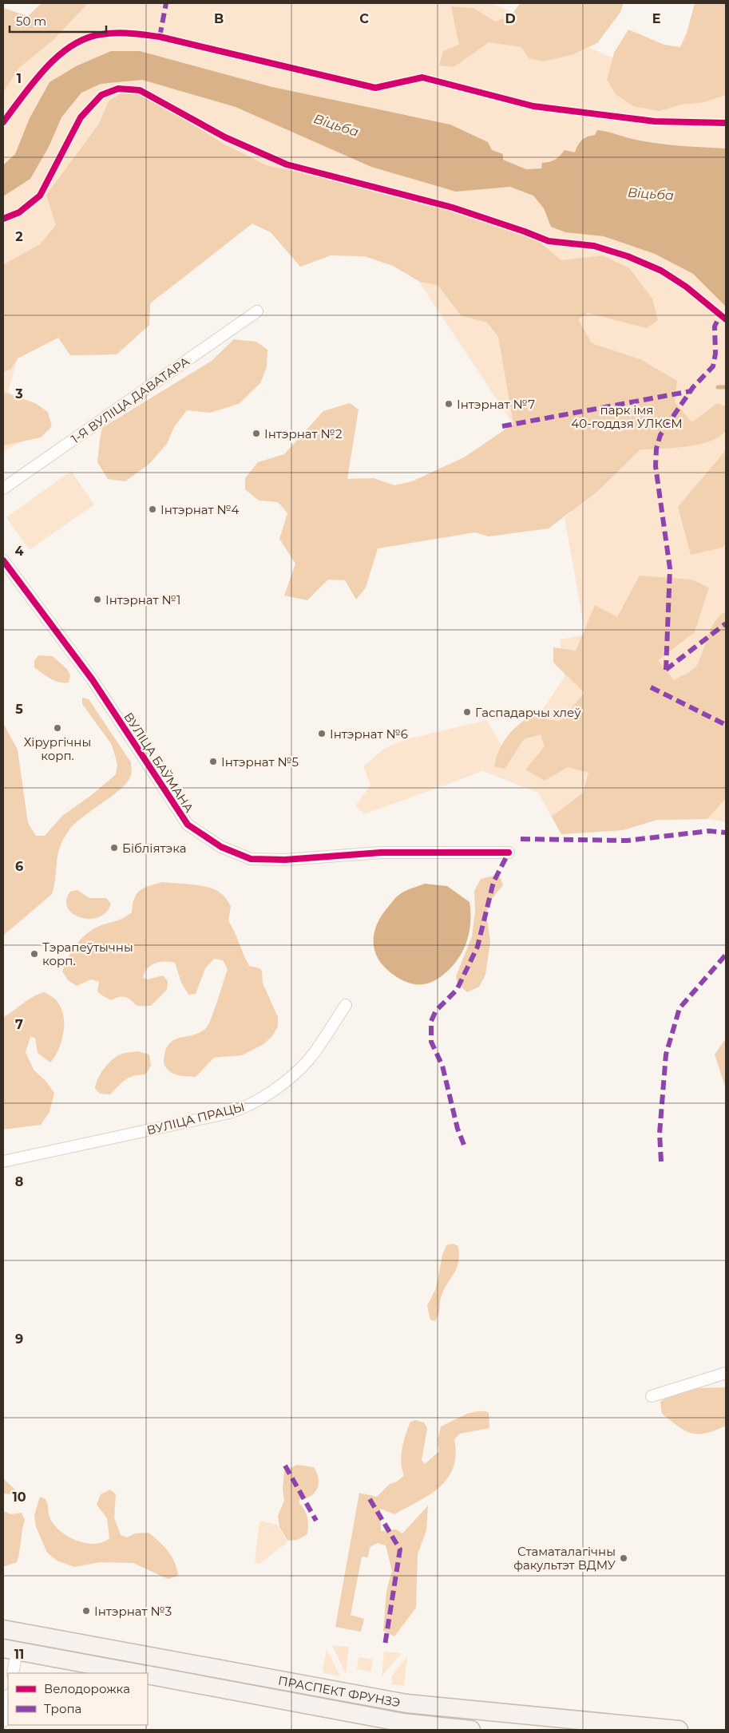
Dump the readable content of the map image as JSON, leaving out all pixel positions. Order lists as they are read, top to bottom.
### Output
{
  "streets": {
    "main road": ["ПРАСПЕКТ ФРУНЗЭ"],
    "street": ["1-Я ВУЛІЦА ДАВАТАРА", "ВУЛІЦА БАЎМАНА", "ВУЛІЦА ПРАЦЫ"]
  },
  "water": ["Віцьба"],
  "parks": ["парк імя 40-годдзя УЛКСМ"],
  "places": [
    "Інтэрнат №7",
    "Інтэрнат №2",
    "Інтэрнат №4",
    "Інтэрнат №1",
    "Гаспадарчы хлеў",
    "Хірургічны корп.",
    "Інтэрнат №6",
    "Інтэрнат №5",
    "Бібліятэка",
    "Тэрапеўтычны корп.",
    "Стаматалагічны факультэт ВДМУ",
    "Інтэрнат №3"
  ],
  "legend": ["Велодорожка", "Тропа"],
  "scale_bar": "50 m",
  "grid": {
    "columns": [
      "B",
      "C",
      "D",
      "E"
    ],
    "rows": [
      "1",
      "2",
      "3",
      "4",
      "5",
      "6",
      "7",
      "8",
      "9",
      "10",
      "11"
    ]
  }
}
